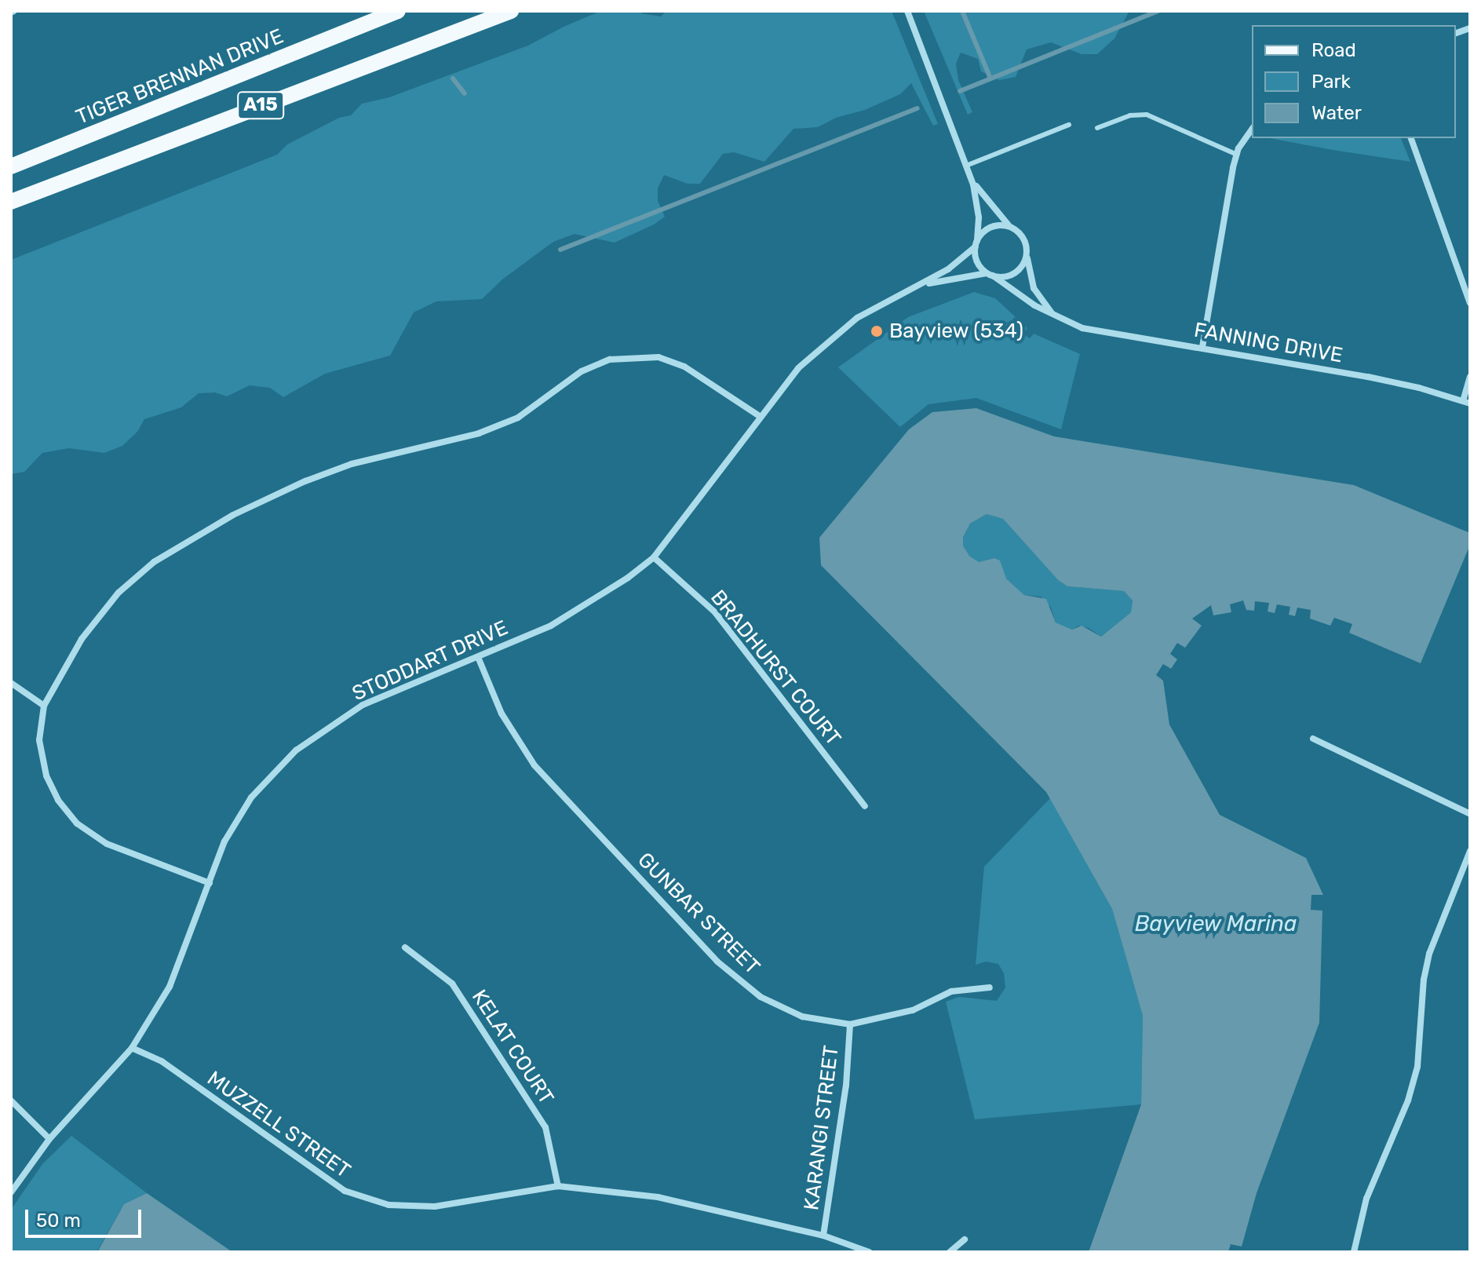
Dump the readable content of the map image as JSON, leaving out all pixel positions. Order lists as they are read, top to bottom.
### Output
{
  "streets": {
    "main road": ["TIGER BRENNAN DRIVE", "A15"],
    "street": [
      "FANNING DRIVE",
      "STODDART DRIVE",
      "BRADHURST COURT",
      "GUNBAR STREET",
      "KELAT COURT",
      "MUZZELL STREET",
      "KARANGI STREET"
    ]
  },
  "crossings": [
    ["FANNING DRIVE", "STODDART DRIVE"],
    ["STODDART DRIVE", "BRADHURST COURT"],
    ["STODDART DRIVE", "GUNBAR STREET"],
    ["STODDART DRIVE", "MUZZELL STREET"],
    ["GUNBAR STREET", "KARANGI STREET"],
    ["KELAT COURT", "MUZZELL STREET"],
    ["MUZZELL STREET", "KARANGI STREET"]
  ],
  "water": ["Bayview Marina"],
  "places": ["Bayview (534)"],
  "legend": ["Road", "Park", "Water"],
  "scale_bar": "50 m"
}
